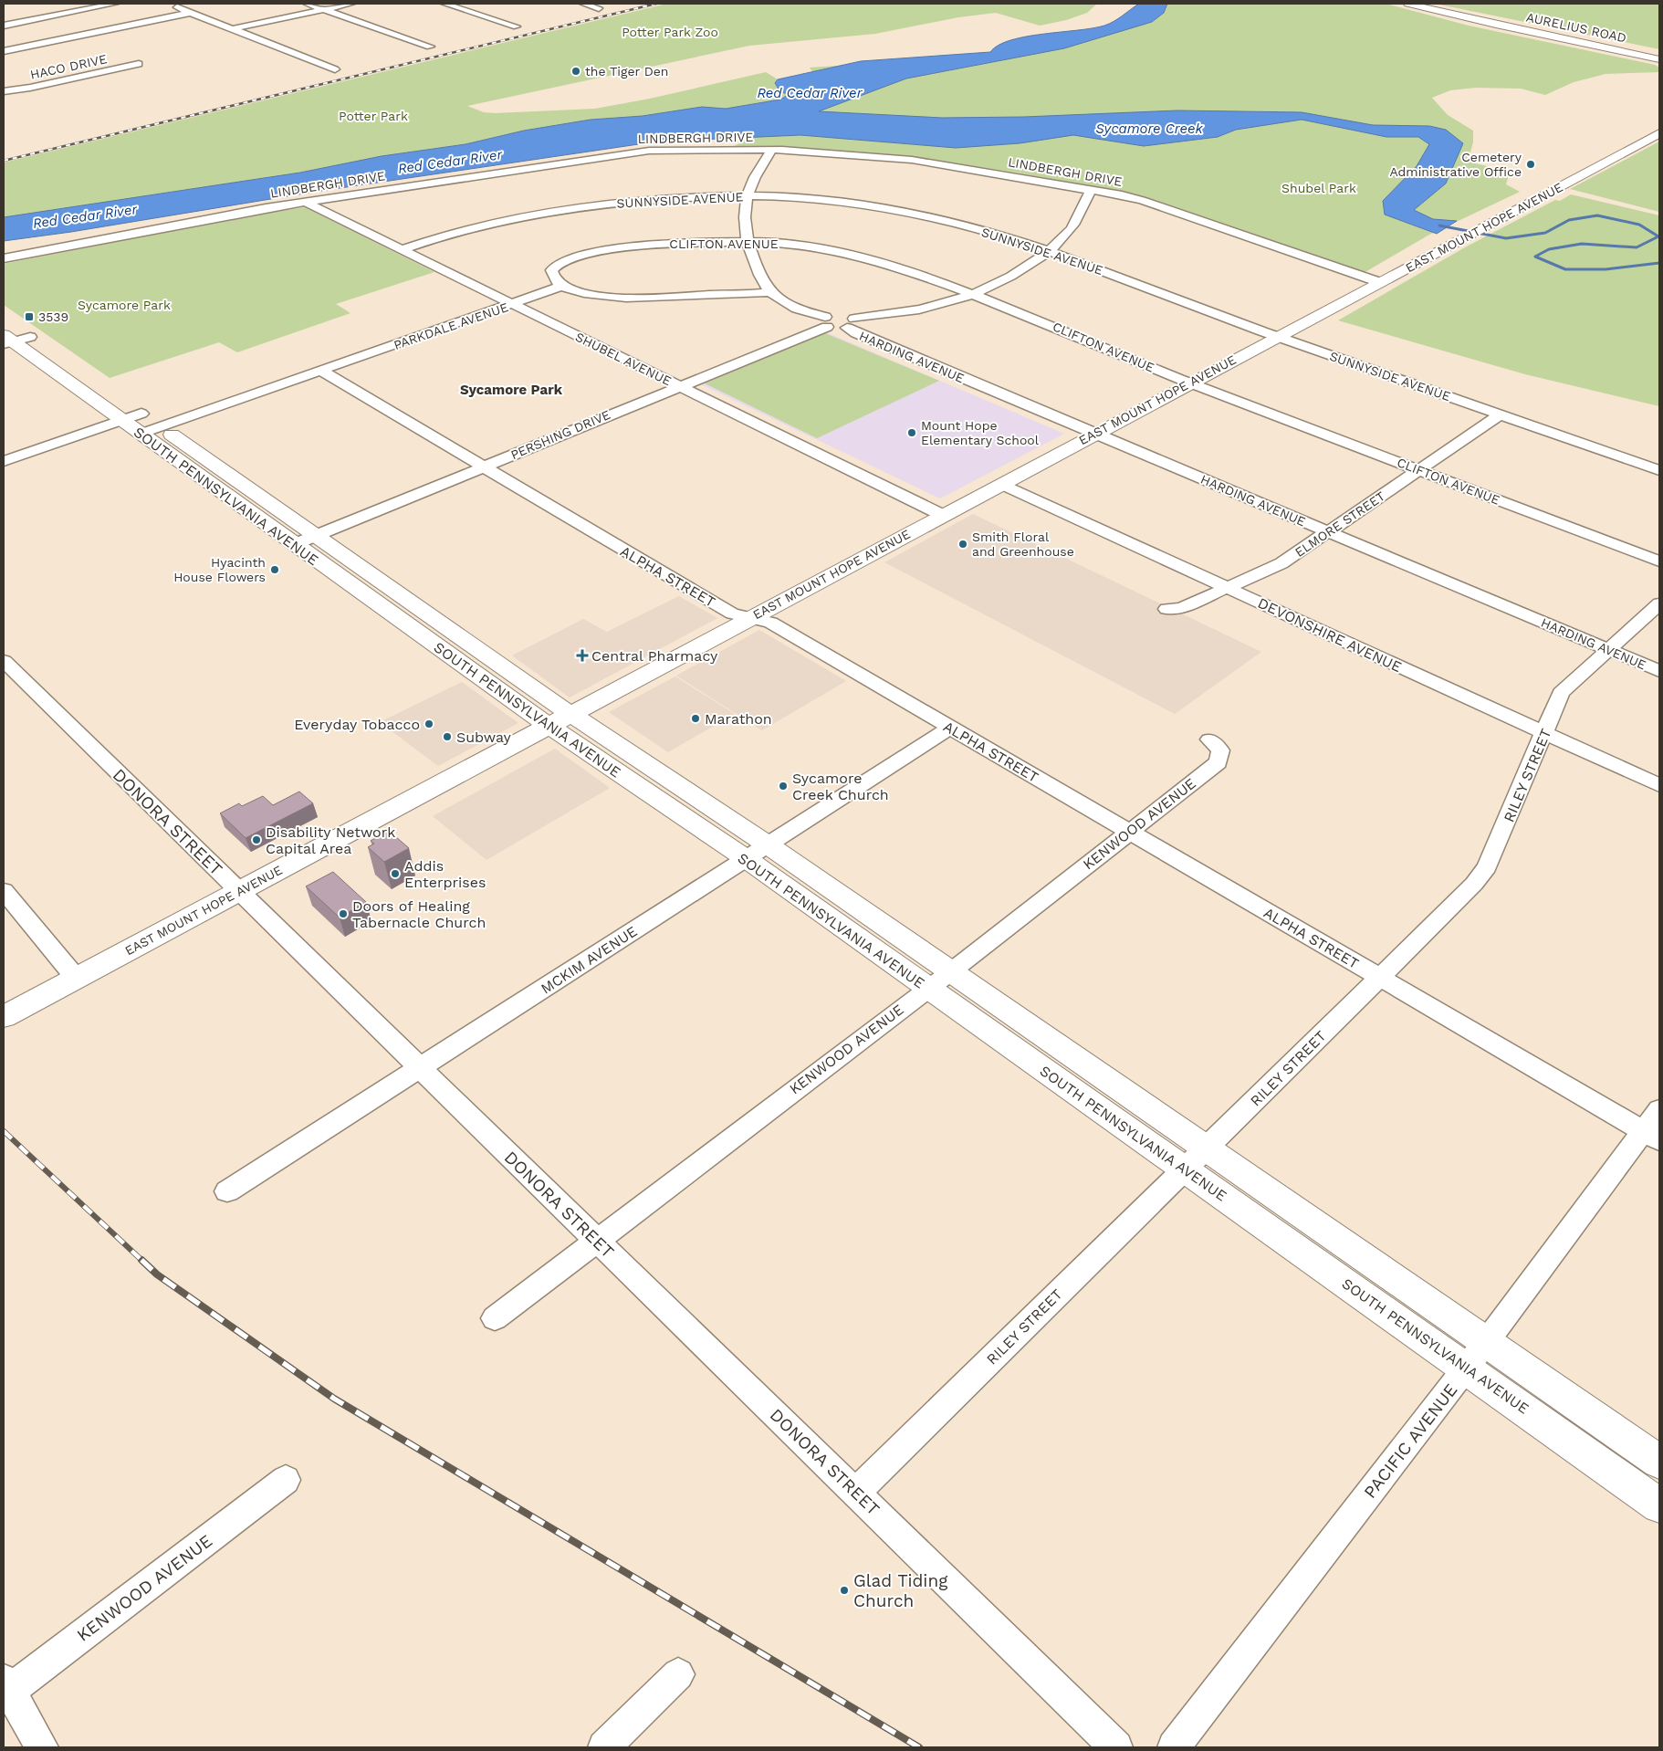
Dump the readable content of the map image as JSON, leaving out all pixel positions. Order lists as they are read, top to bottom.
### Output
{
  "streets": {
    "main road": ["AURELIUS ROAD", "EAST MOUNT HOPE AVENUE", "SOUTH PENNSYLVANIA AVENUE"],
    "street": [
      "HACO DRIVE",
      "LINDBERGH DRIVE",
      "SUNNYSIDE AVENUE",
      "CLIFTON AVENUE",
      "PARKDALE AVENUE",
      "HARDING AVENUE",
      "SHUBEL AVENUE",
      "PERSHING DRIVE",
      "ELMORE STREET",
      "ALPHA STREET",
      "DEVONSHIRE AVENUE",
      "RILEY STREET",
      "DONORA STREET",
      "KENWOOD AVENUE",
      "MCKIM AVENUE",
      "PACIFIC AVENUE"
    ]
  },
  "crossings": [
    ["LINDBERGH DRIVE", "EAST MOUNT HOPE AVENUE"],
    ["LINDBERGH DRIVE", "SHUBEL AVENUE"],
    ["SUNNYSIDE AVENUE", "EAST MOUNT HOPE AVENUE"],
    ["SUNNYSIDE AVENUE", "SHUBEL AVENUE"],
    ["SUNNYSIDE AVENUE", "ELMORE STREET"],
    ["EAST MOUNT HOPE AVENUE", "CLIFTON AVENUE"],
    ["EAST MOUNT HOPE AVENUE", "HARDING AVENUE"],
    ["EAST MOUNT HOPE AVENUE", "SHUBEL AVENUE"],
    ["EAST MOUNT HOPE AVENUE", "SOUTH PENNSYLVANIA AVENUE"],
    ["EAST MOUNT HOPE AVENUE", "ALPHA STREET"],
    ["EAST MOUNT HOPE AVENUE", "DEVONSHIRE AVENUE"],
    ["EAST MOUNT HOPE AVENUE", "DONORA STREET"],
    ["CLIFTON AVENUE", "PARKDALE AVENUE"],
    ["CLIFTON AVENUE", "ELMORE STREET"],
    ["PARKDALE AVENUE", "SHUBEL AVENUE"],
    ["PARKDALE AVENUE", "SOUTH PENNSYLVANIA AVENUE"],
    ["PARKDALE AVENUE", "ALPHA STREET"],
    ["HARDING AVENUE", "ELMORE STREET"],
    ["HARDING AVENUE", "RILEY STREET"],
    ["SHUBEL AVENUE", "PERSHING DRIVE"],
    ["PERSHING DRIVE", "SOUTH PENNSYLVANIA AVENUE"],
    ["PERSHING DRIVE", "ALPHA STREET"],
    ["SOUTH PENNSYLVANIA AVENUE", "RILEY STREET"],
    ["SOUTH PENNSYLVANIA AVENUE", "KENWOOD AVENUE"],
    ["SOUTH PENNSYLVANIA AVENUE", "MCKIM AVENUE"],
    ["SOUTH PENNSYLVANIA AVENUE", "PACIFIC AVENUE"],
    ["ELMORE STREET", "DEVONSHIRE AVENUE"],
    ["ALPHA STREET", "RILEY STREET"],
    ["ALPHA STREET", "KENWOOD AVENUE"],
    ["ALPHA STREET", "MCKIM AVENUE"],
    ["ALPHA STREET", "PACIFIC AVENUE"],
    ["DEVONSHIRE AVENUE", "RILEY STREET"],
    ["RILEY STREET", "DONORA STREET"],
    ["DONORA STREET", "KENWOOD AVENUE"],
    ["DONORA STREET", "MCKIM AVENUE"]
  ],
  "districts": ["Sycamore Park"],
  "water": ["Red Cedar River", "Sycamore Creek"],
  "parks": [
    "Potter Park Zoo",
    "Potter Park",
    "Shubel Park",
    "Sycamore Park"
  ],
  "places": {
    "other": [
      "the Tiger Den",
      "Cemetery Administrative Office",
      "Mount Hope Elementary School",
      "Smith Floral and Greenhouse",
      "Hyacinth House Flowers",
      "Marathon",
      "Everyday Tobacco",
      "Subway",
      "Sycamore Creek Church",
      "Disability Network Capital Area",
      "Addis Enterprises",
      "Doors of Healing Tabernacle Church",
      "Glad Tiding Church"
    ],
    "transit": ["3539"],
    "health": ["Central Pharmacy"]
  }
}
